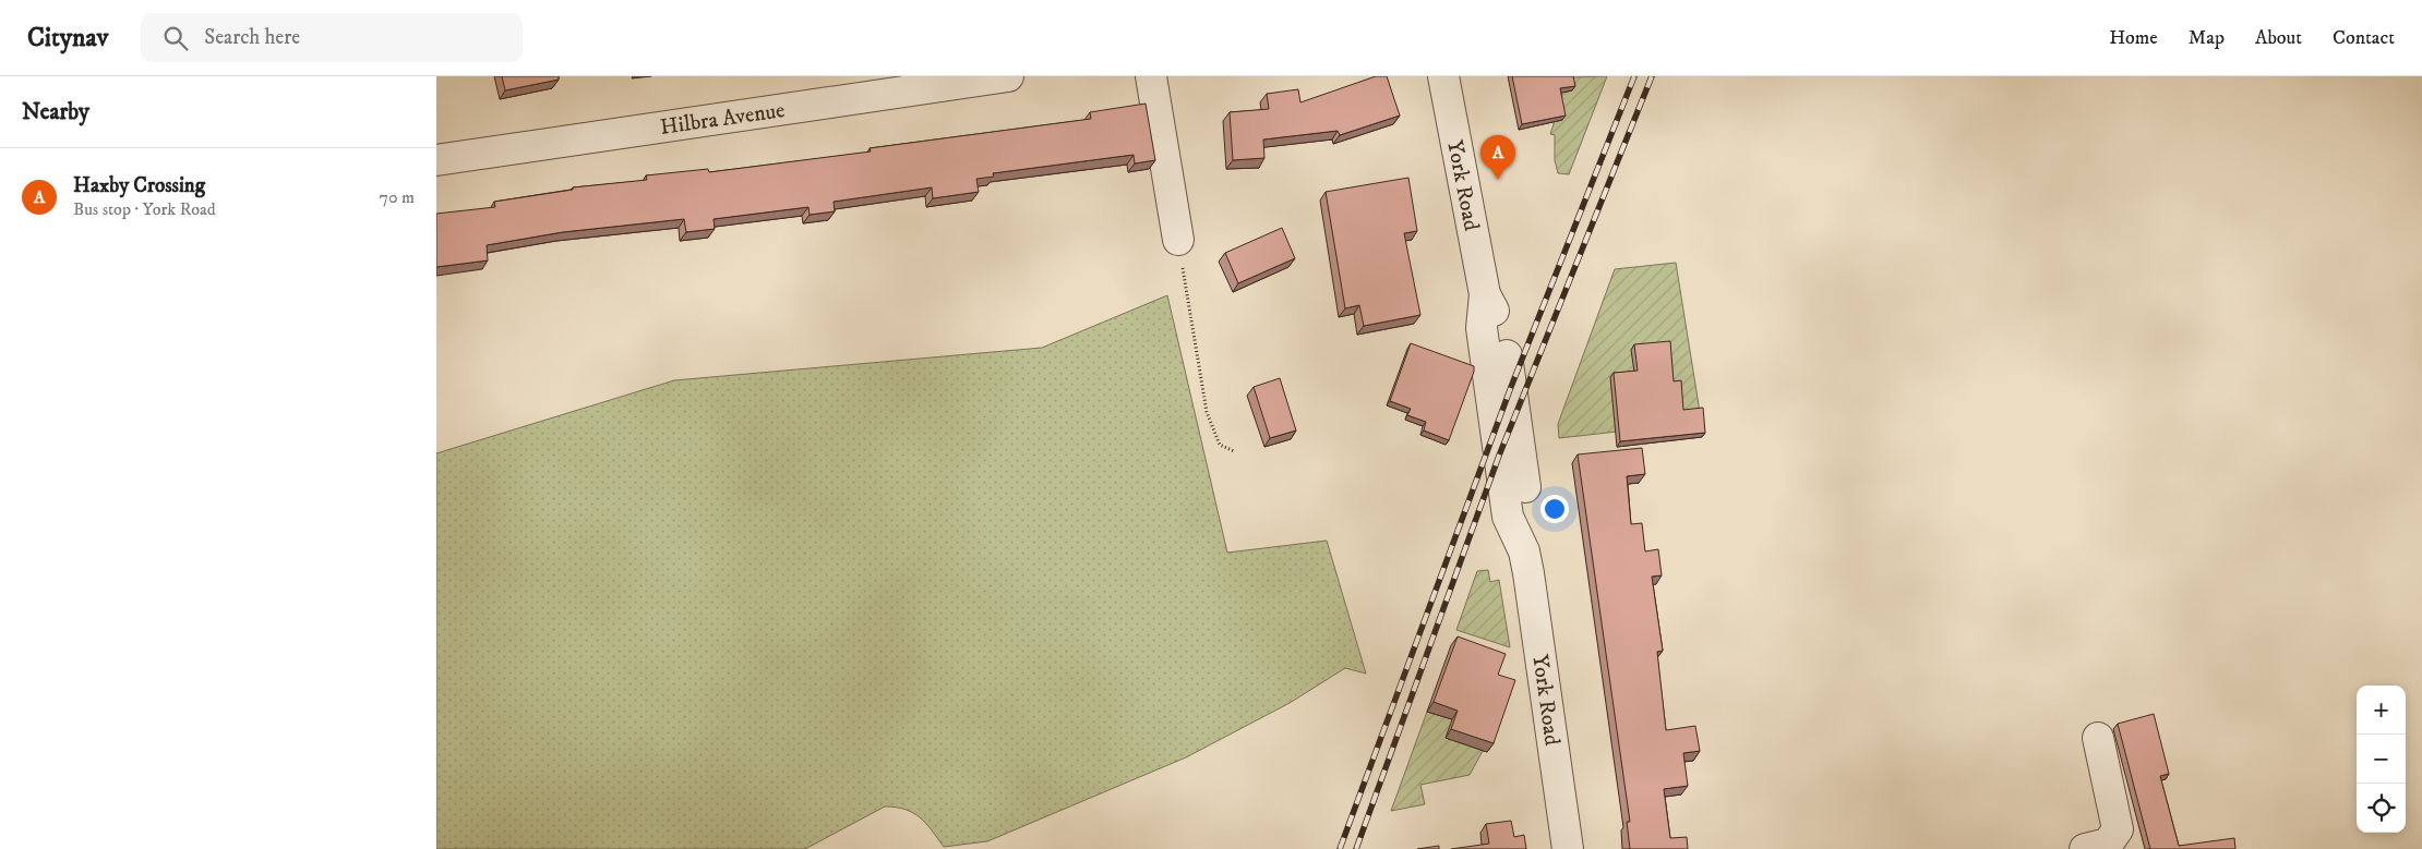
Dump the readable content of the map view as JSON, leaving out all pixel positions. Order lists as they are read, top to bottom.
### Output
{
  "streets": {
    "street": ["Hilbra Avenue", "York Road"]
  },
  "page": {
    "header": "Citynav",
    "search": "Search here",
    "nav": [
      "Home",
      "Map",
      "About",
      "Contact"
    ],
    "heading": "Nearby",
    "pins": "A",
    "list": [
      {
        "mark": "A",
        "name": "Haxby Crossing",
        "note": "Bus stop · York Road",
        "value": "70 m"
      }
    ],
    "map_buttons": ["+", "−"]
  }
}
